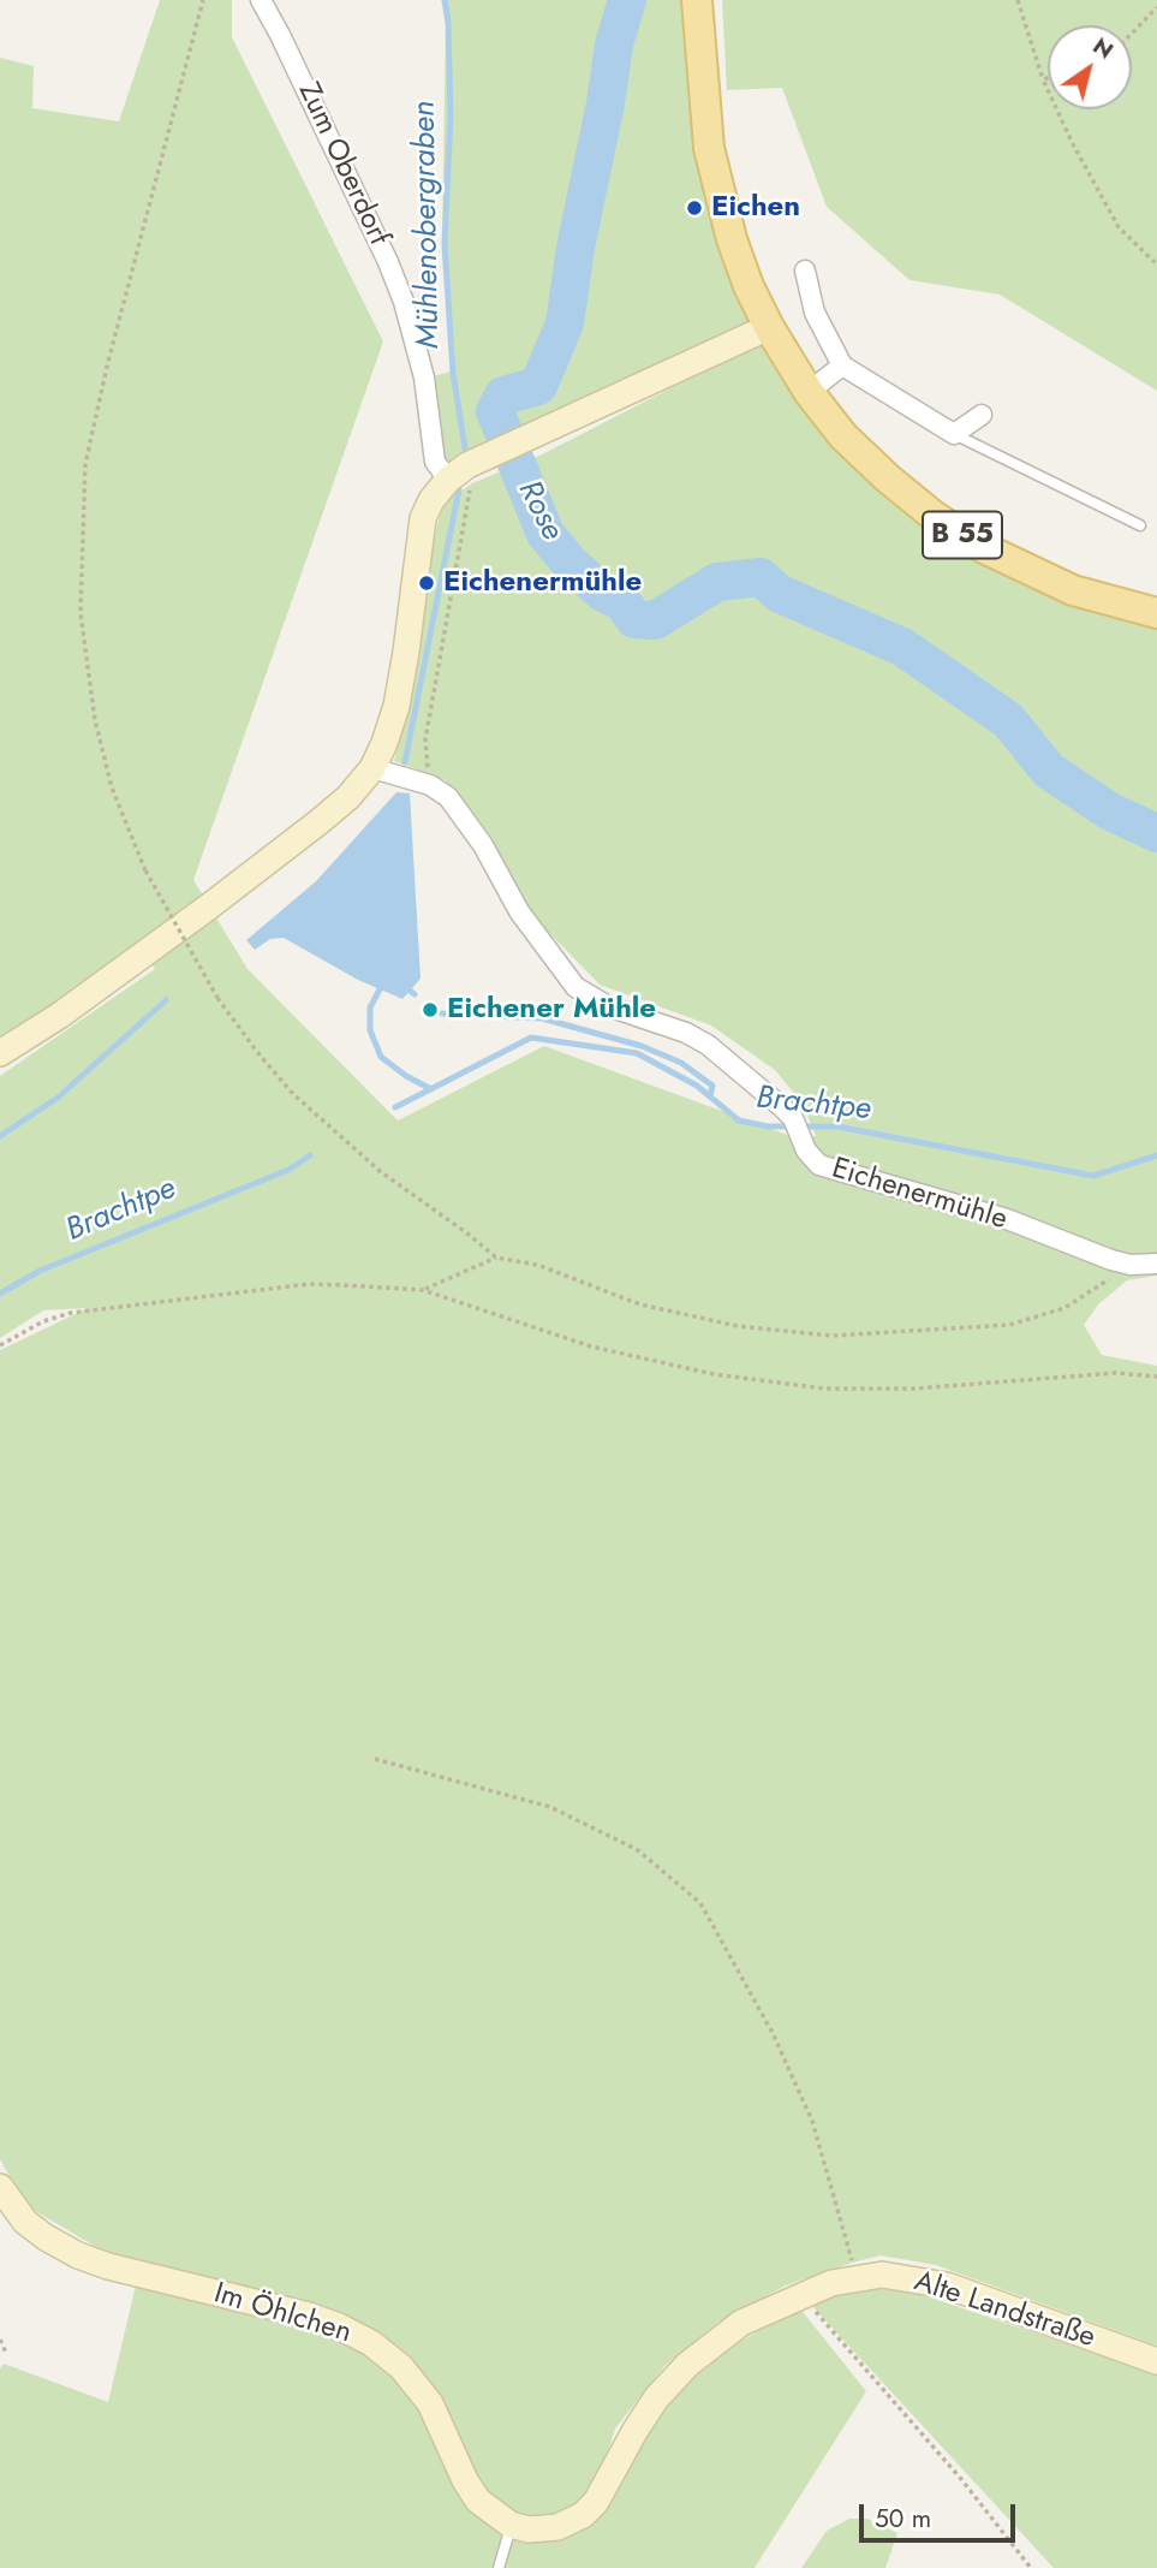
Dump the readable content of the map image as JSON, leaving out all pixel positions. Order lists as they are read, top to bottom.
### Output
{
  "streets": {
    "main road": ["B 55"],
    "street": [
      "Zum Oberdorf",
      "Eichenermühle",
      "Alte Landstraße",
      "Im Öhlchen"
    ]
  },
  "water": ["Mühlenobergraben", "Rose", "Brachtpe"],
  "places": ["Eichen", "Eichenermühle", "Eichener Mühle"],
  "scale_bar": "50 m",
  "north": "top right"
}
